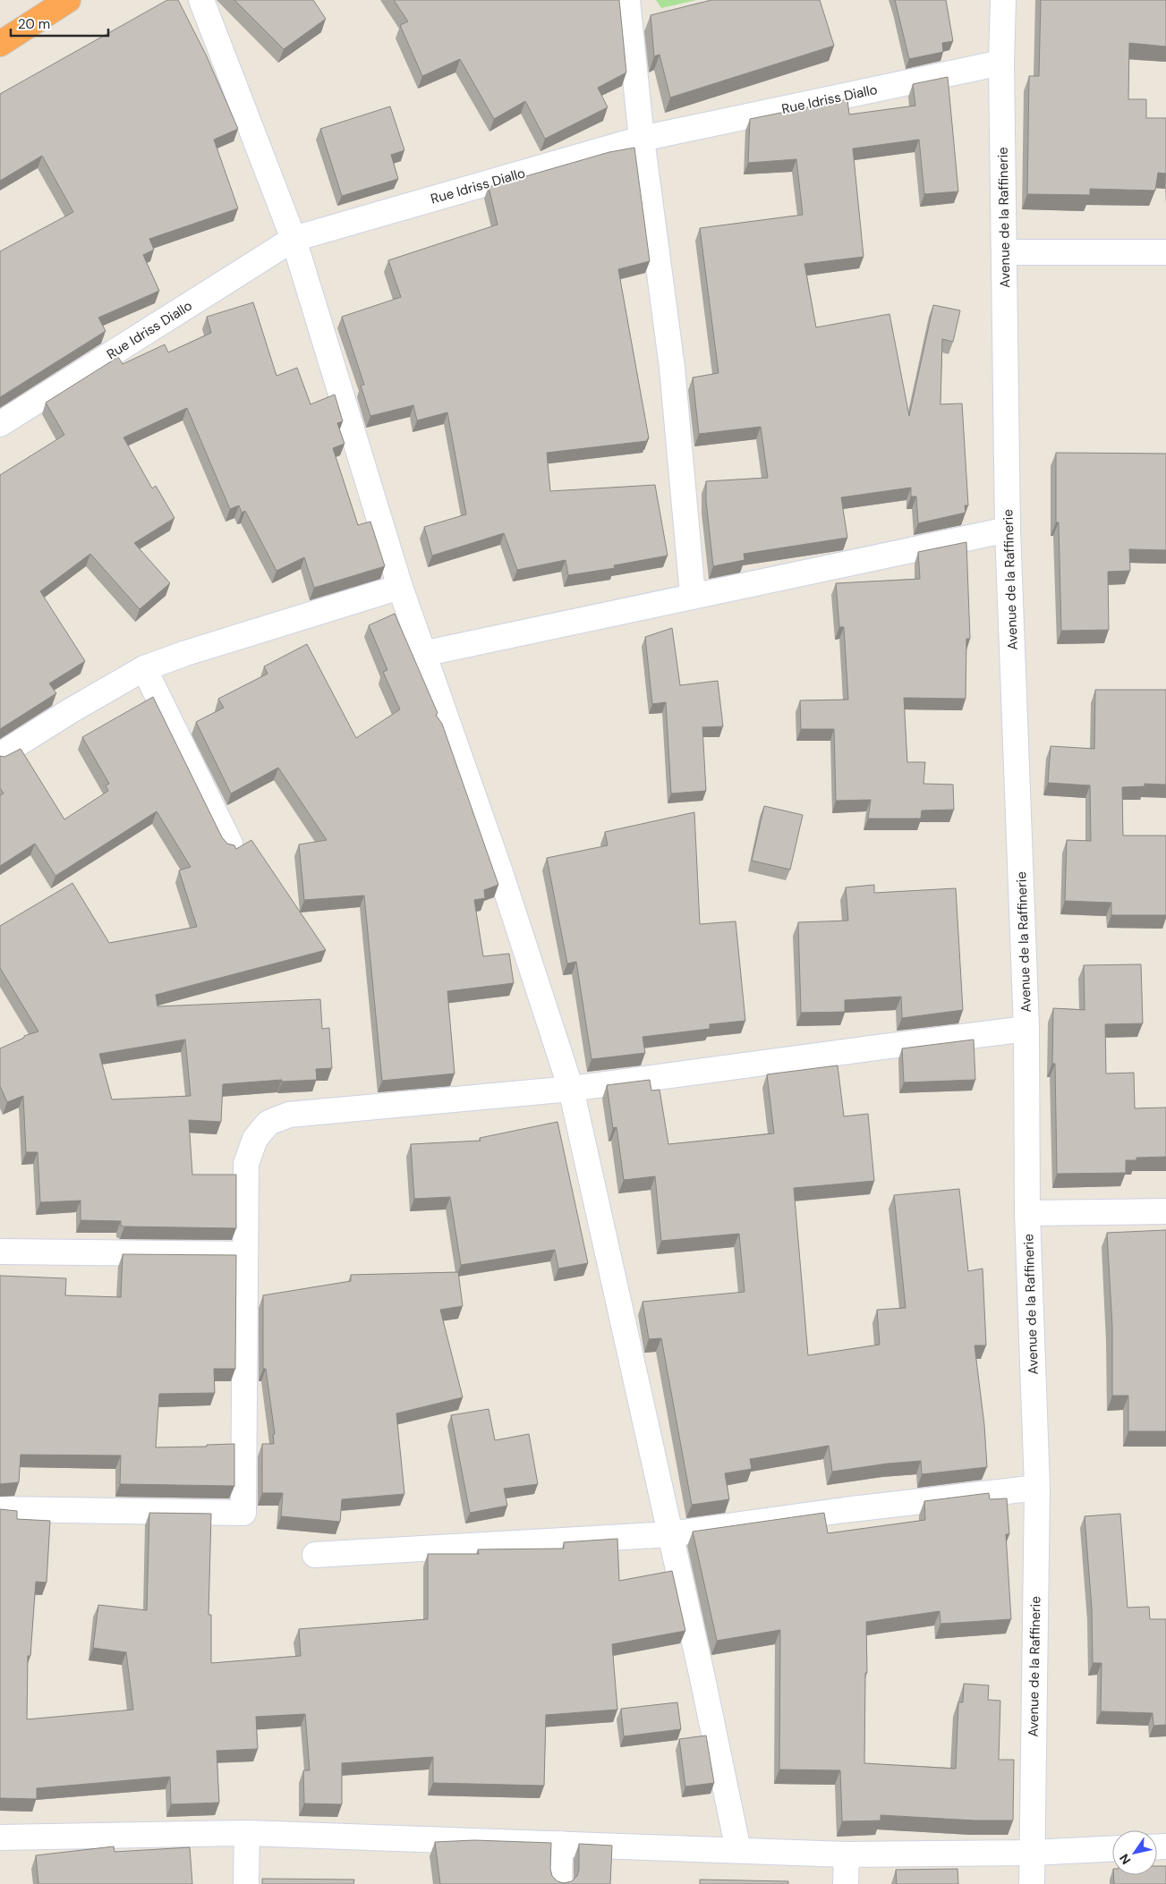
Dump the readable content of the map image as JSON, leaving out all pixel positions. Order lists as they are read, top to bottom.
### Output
{
  "streets": {
    "street": ["Rue Idriss Diallo", "Avenue de la Raffinerie"]
  },
  "crossings": [
    ["Rue Idriss Diallo", "Avenue de la Raffinerie"]
  ],
  "scale_bar": "20 m",
  "north": "bottom left"
}
